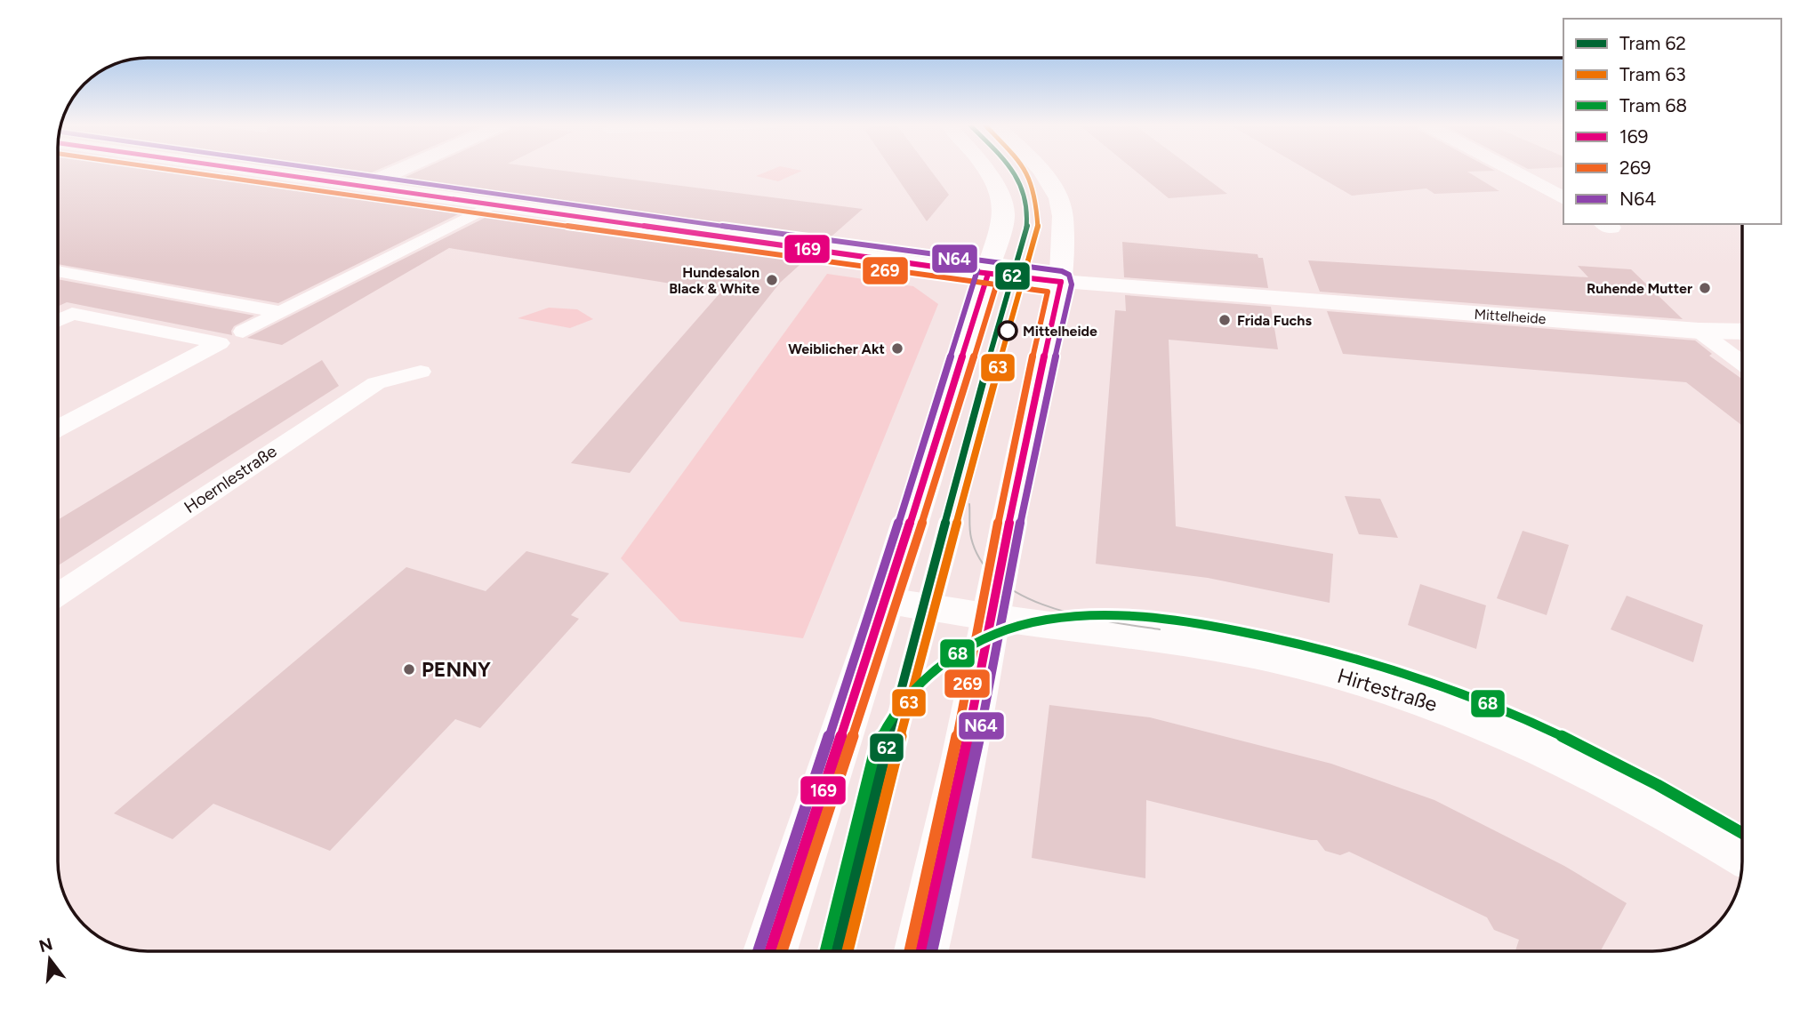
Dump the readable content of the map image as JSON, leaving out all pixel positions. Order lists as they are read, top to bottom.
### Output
{
  "streets": {
    "main road": ["Mittelheide", "Hirtestraße"],
    "lane": ["Hoernlestraße"]
  },
  "places": [
    "Hundesalon Black & White",
    "Ruhende Mutter",
    "Frida Fuchs",
    "Mittelheide",
    "Weiblicher Akt",
    "PENNY"
  ],
  "lines": [
    "tram line 62",
    "tram line 63",
    "transit line 169",
    "transit line 269",
    "transit line N64",
    "tram line 68"
  ],
  "legend": [
    "Tram 62",
    "Tram 63",
    "Tram 68",
    "169",
    "269",
    "N64"
  ],
  "north": "top"
}
